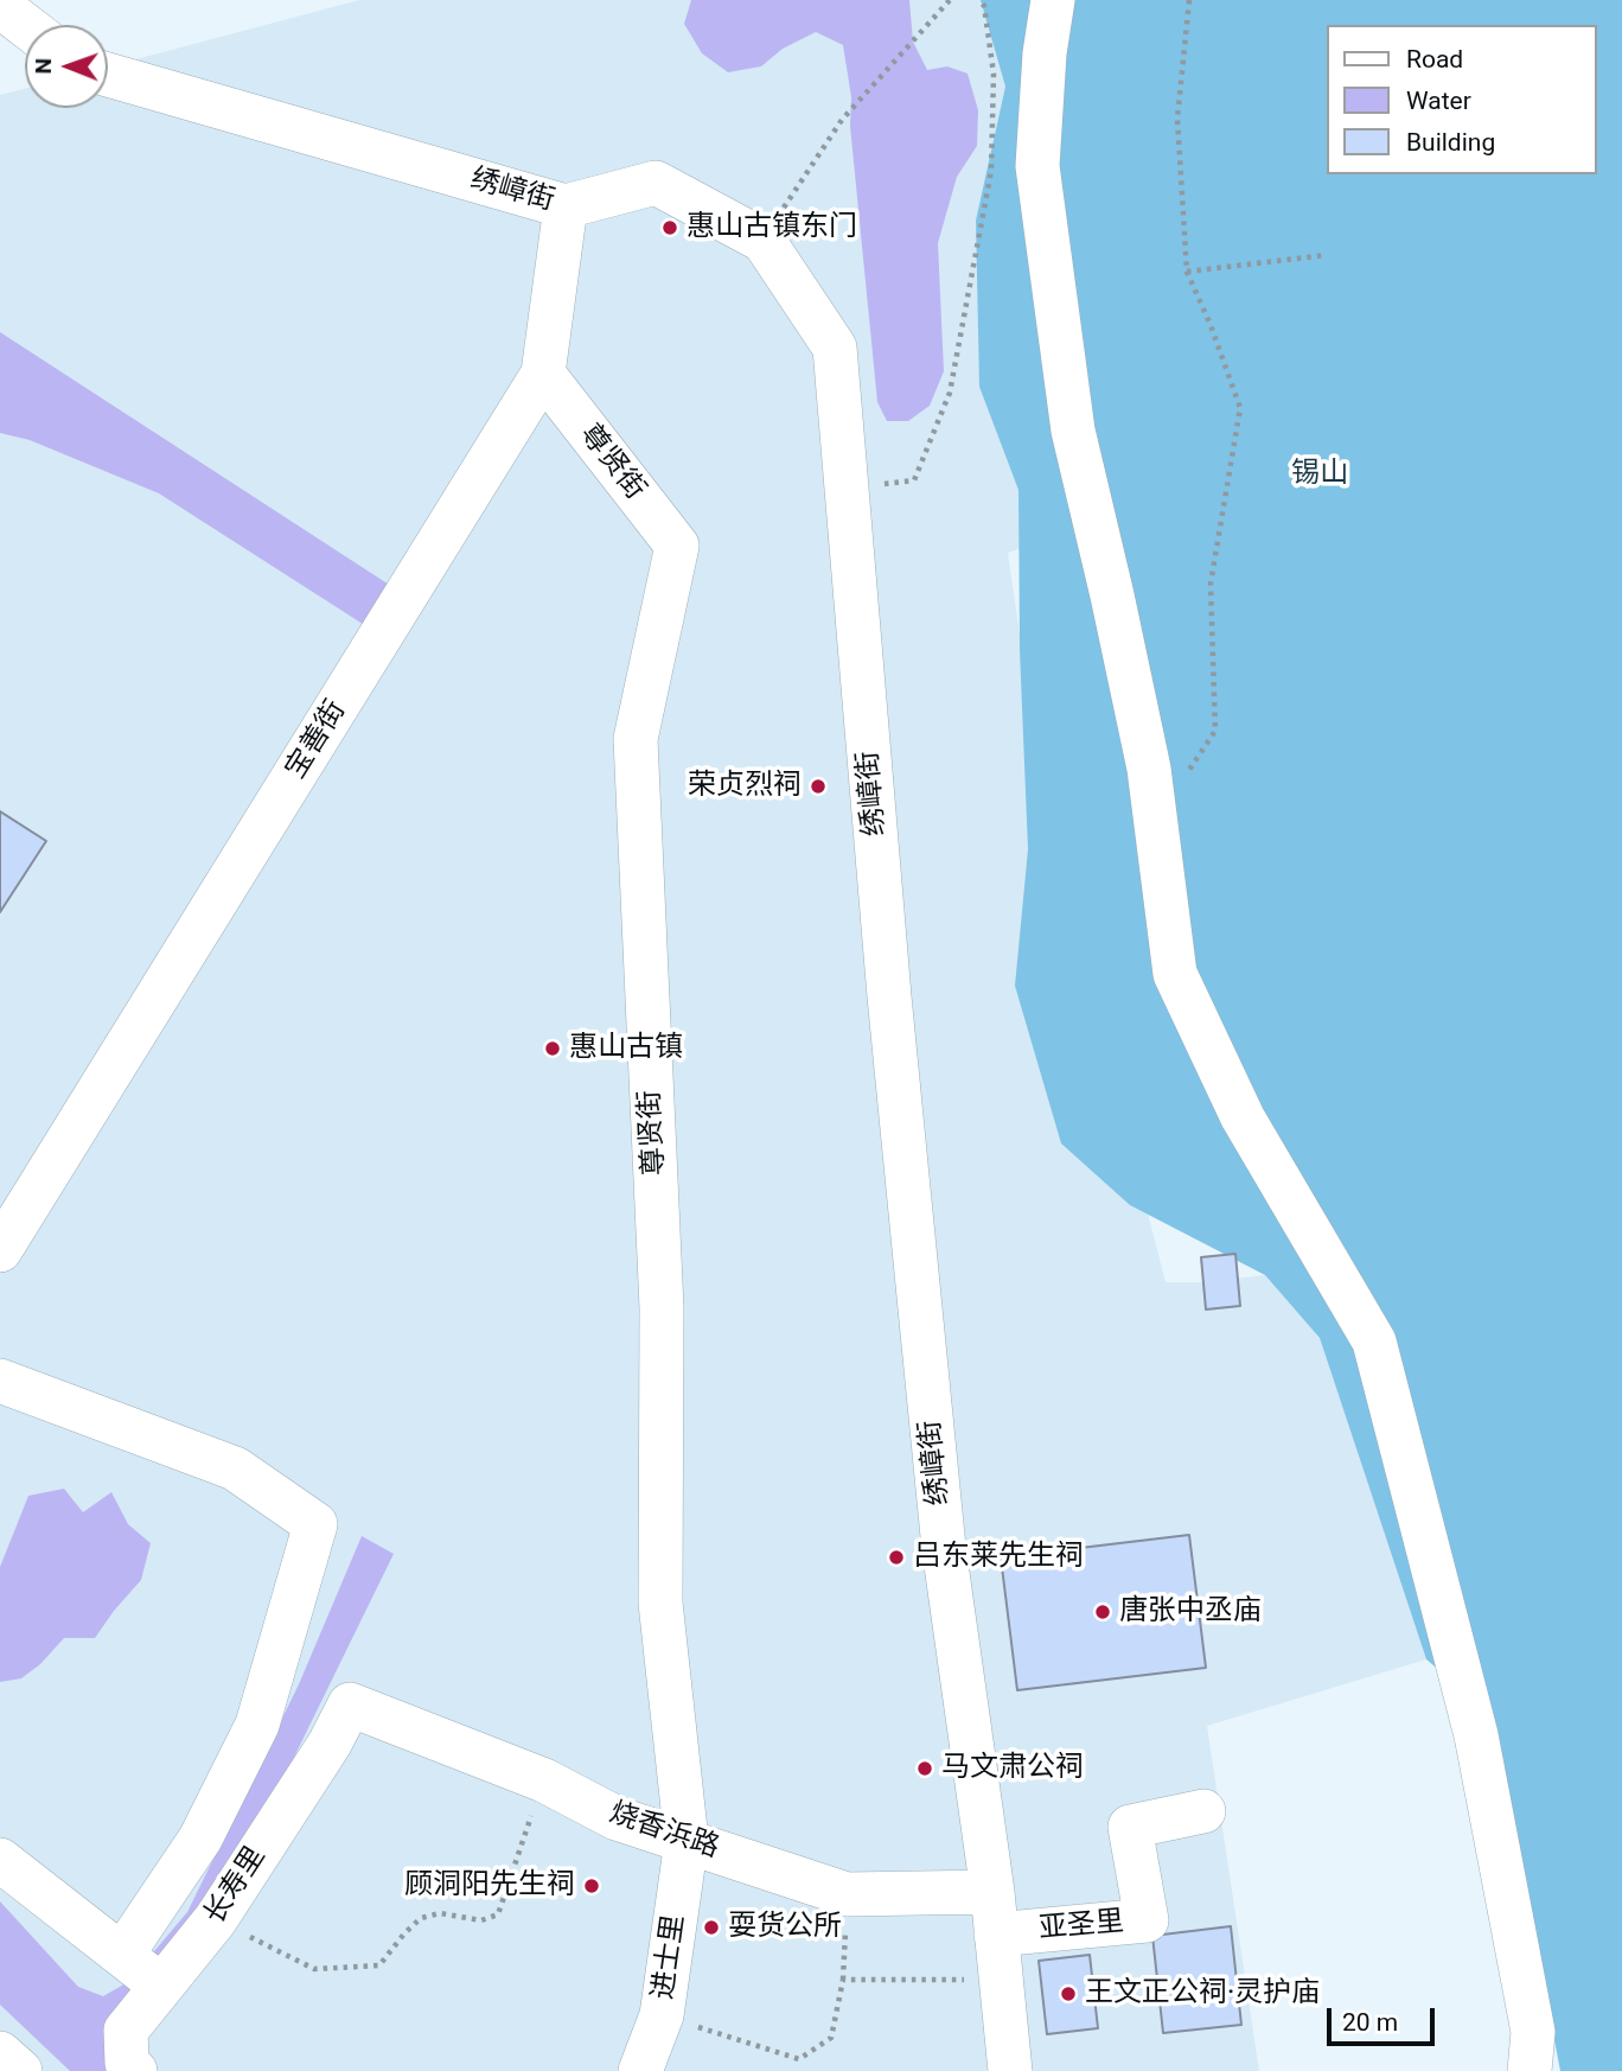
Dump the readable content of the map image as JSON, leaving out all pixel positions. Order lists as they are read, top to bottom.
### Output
{
  "streets": {
    "street": [
      "绣嶂街",
      "尊贤街",
      "宝善街",
      "烧香浜路",
      "长寿里",
      "亚圣里",
      "进士里"
    ]
  },
  "crossings": [
    ["绣嶂街", "宝善街"],
    ["绣嶂街", "烧香浜路"],
    ["绣嶂街", "亚圣里"],
    ["尊贤街", "宝善街"],
    ["尊贤街", "烧香浜路"],
    ["尊贤街", "进士里"],
    ["烧香浜路", "长寿里"],
    ["烧香浜路", "进士里"]
  ],
  "parks": ["锡山"],
  "places": [
    "惠山古镇东门",
    "荣贞烈祠",
    "惠山古镇",
    "吕东莱先生祠",
    "唐张中丞庙",
    "马文肃公祠",
    "顾洞阳先生祠",
    "耍货公所",
    "王文正公祠·灵护庙"
  ],
  "legend": ["Road", "Water", "Building"],
  "scale_bar": "20 m",
  "north": "left"
}
